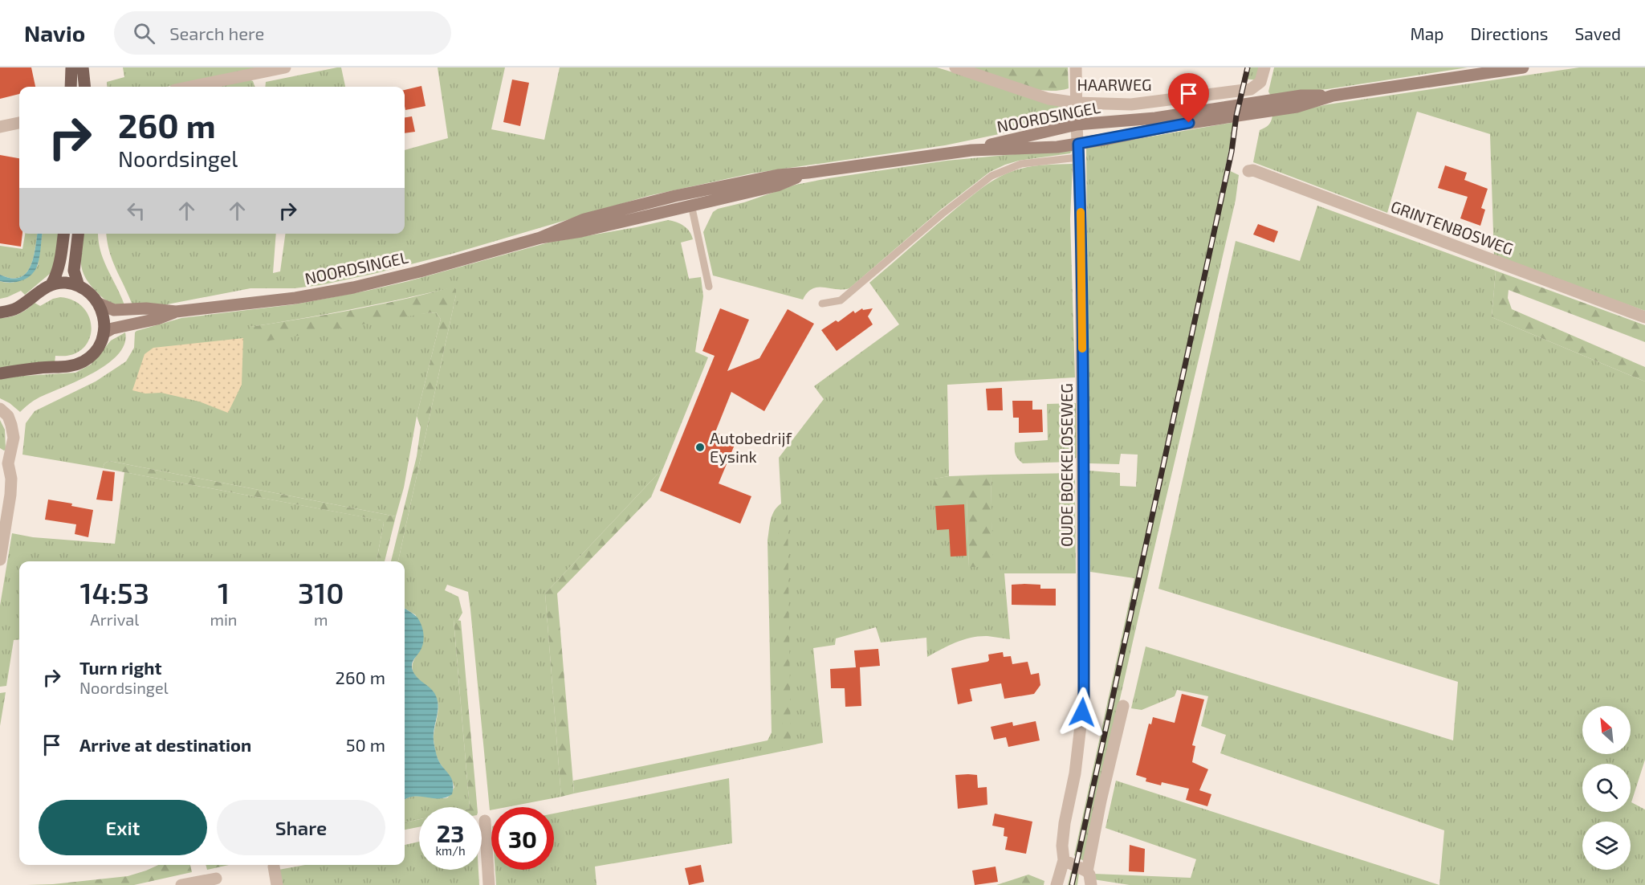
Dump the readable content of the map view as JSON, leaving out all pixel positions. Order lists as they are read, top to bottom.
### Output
{
  "streets": {
    "main road": ["NOORDSINGEL"],
    "street": ["HAARWEG", "GRINTENBOSWEG", "OUDE BOEKELOSEWEG"]
  },
  "crossings": [
    ["HAARWEG", "OUDE BOEKELOSEWEG"],
    ["NOORDSINGEL", "OUDE BOEKELOSEWEG"]
  ],
  "places": ["Autobedrijf Eysink"],
  "north": "top left",
  "page": {
    "header": "Navio",
    "search": "Search here",
    "nav": ["Map", "Directions", "Saved"],
    "turn": ["260 m", "Noordsingel"],
    "eta": [
      "14:53",
      "Arrival",
      "1",
      "min",
      "310",
      "m"
    ],
    "list": [
      {
        "name": "Turn right",
        "note": "Noordsingel",
        "value": "260 m"
      },
      {
        "name": "Arrive at destination",
        "value": "50 m"
      }
    ],
    "buttons": ["Exit", "Share"],
    "speed": "23 km/h",
    "limit": "30"
  }
}
